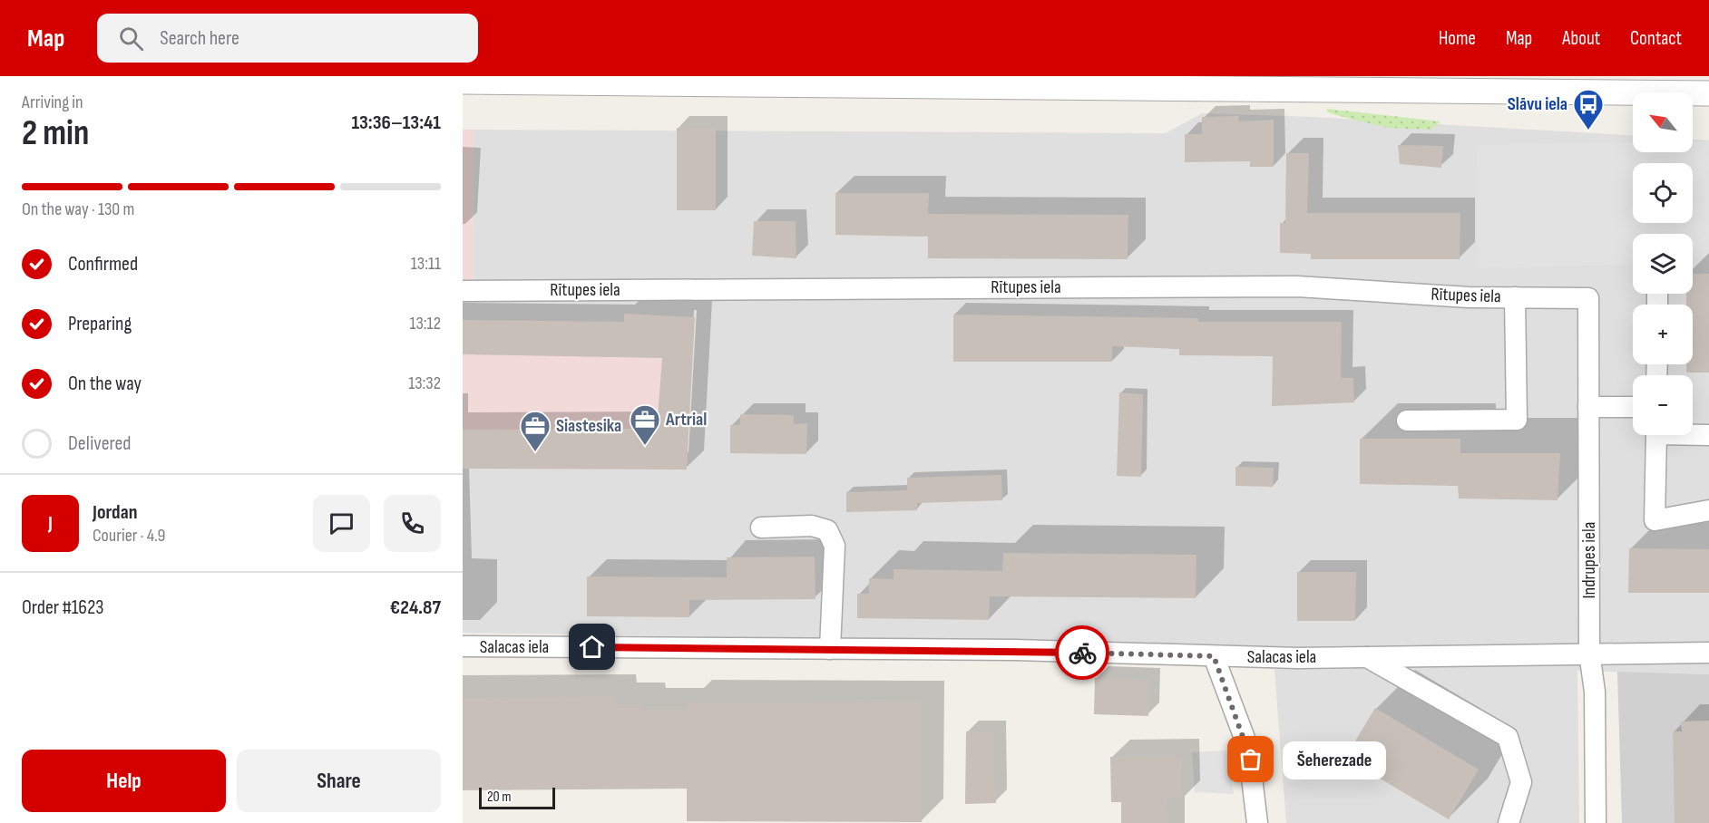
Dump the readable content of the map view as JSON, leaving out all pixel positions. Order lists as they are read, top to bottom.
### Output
{
  "streets": {
    "street": ["Rītupes iela", "Indrupes iela", "Salacas iela"]
  },
  "crossings": [
    ["Rītupes iela", "Indrupes iela"],
    ["Indrupes iela", "Salacas iela"]
  ],
  "places": {
    "bus stop": ["Slāvu iela"],
    "office": ["Artrial", "Siastesika"],
    "other": ["Šeherezade"]
  },
  "scale_bar": "20 m",
  "north": "top left",
  "page": {
    "header": "Map",
    "search": "Search here",
    "nav": [
      "Home",
      "Map",
      "About",
      "Contact"
    ],
    "heading": ["2 min", "Arriving in", "13:36–13:41"],
    "panel": [
      "Jordan",
      "Courier · 4.9",
      "Order #1623",
      "€24.87"
    ],
    "map_buttons": ["+", "−"],
    "bar": "On the way · 130 m",
    "list": [
      ["Confirmed", "13:11"],
      ["Preparing", "13:12"],
      ["On the way", "13:32"],
      "Delivered"
    ],
    "round": "J",
    "buttons": ["Help", "Share"],
    "bubble": "Šeherezade",
    "scale": "20 m"
  }
}
